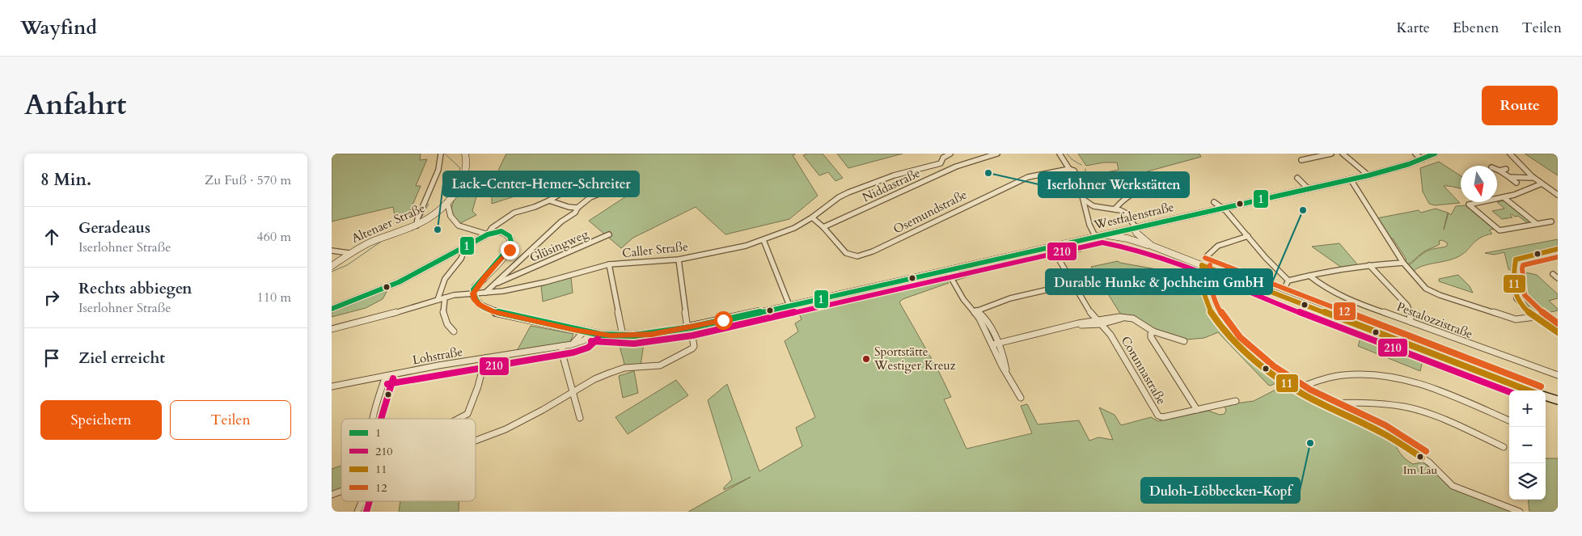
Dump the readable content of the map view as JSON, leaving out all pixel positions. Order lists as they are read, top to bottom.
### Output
{
  "streets": {
    "main road": ["Westfalenstraße", "Altenaer Straße"],
    "street": [
      "Niddastraße",
      "Osemundstraße",
      "Glüsingweg",
      "Caller Straße",
      "Pestalozzistraße",
      "Lohstraße",
      "Corunnastraße"
    ]
  },
  "crossings": [
    ["Niddastraße", "Osemundstraße"],
    ["Osemundstraße", "Caller Straße"]
  ],
  "places": [
    "Iserlohner Werkstätten",
    "Durable Hunke & Jochheim GmbH",
    "Lack-Center-Hemer-Schreiter",
    "Sportstätte Westiger Kreuz",
    "Duloh-Löbbecken-Kopf",
    "Im Lau"
  ],
  "lines": [
    "transit line 1",
    "transit line 210",
    "transit line 11",
    "transit line 12"
  ],
  "legend": [
    "1",
    "210",
    "11",
    "12"
  ],
  "north": "bottom",
  "page": {
    "header": "Wayfind",
    "nav": ["Karte", "Ebenen", "Teilen"],
    "title": "Anfahrt",
    "buttons": [
      "Route",
      ["Speichern", "Teilen"]
    ],
    "heading": ["8 Min.", "Zu Fuß · 570 m"],
    "list": [
      ["Geradeaus", "Iserlohner Straße", "460 m"],
      ["Rechts abbiegen", "Iserlohner Straße", "110 m"],
      "Ziel erreicht"
    ],
    "map_buttons": ["+", "−"]
  }
}
